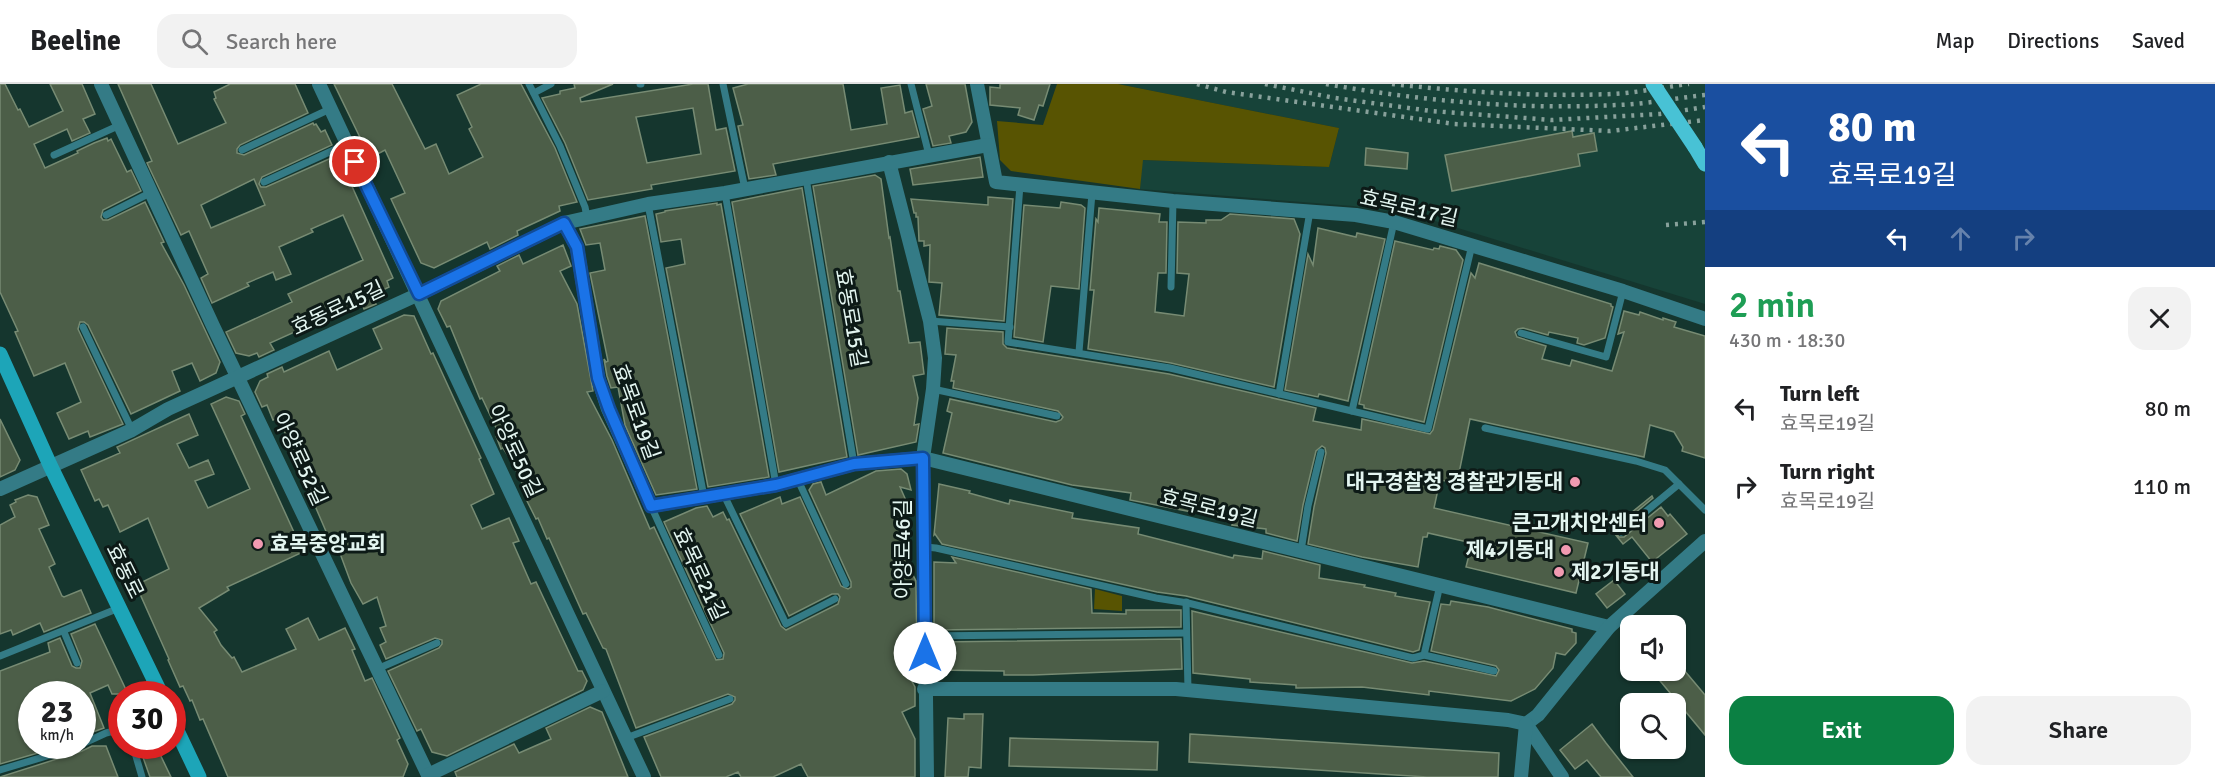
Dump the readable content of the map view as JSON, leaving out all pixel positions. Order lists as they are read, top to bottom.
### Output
{
  "streets": {
    "main road": ["효동로"],
    "street": [
      "효목로17길",
      "효동로15길",
      "효목로19길",
      "아양로50길",
      "아양로52길",
      "아양로46길"
    ],
    "lane": ["효목로21길"]
  },
  "crossings": [
    ["효목로17길", "효동로15길"],
    ["효동로15길", "효목로19길"],
    ["효동로15길", "아양로50길"],
    ["효동로15길", "아양로52길"],
    ["효동로15길", "아양로46길"],
    ["효동로15길", "효동로"],
    ["효목로19길", "아양로46길"],
    ["효목로19길", "효목로21길"],
    ["아양로50길", "아양로52길"]
  ],
  "places": [
    "대구경찰청 경찰관기동대",
    "큰고개치안센터",
    "효목중앙교회",
    "제4기동대",
    "제2기동대"
  ],
  "page": {
    "header": "Beeline",
    "search": "Search here",
    "nav": ["Map", "Directions", "Saved"],
    "turn": ["80 m", "효목로19길"],
    "heading": ["2 min", "430 m · 18:30"],
    "list": [
      {
        "name": "Turn left",
        "note": "효목로19길",
        "value": "80 m"
      },
      {
        "name": "Turn right",
        "note": "효목로19길",
        "value": "110 m"
      }
    ],
    "speed": "23 km/h",
    "limit": "30",
    "buttons": ["Exit", "Share"]
  }
}
